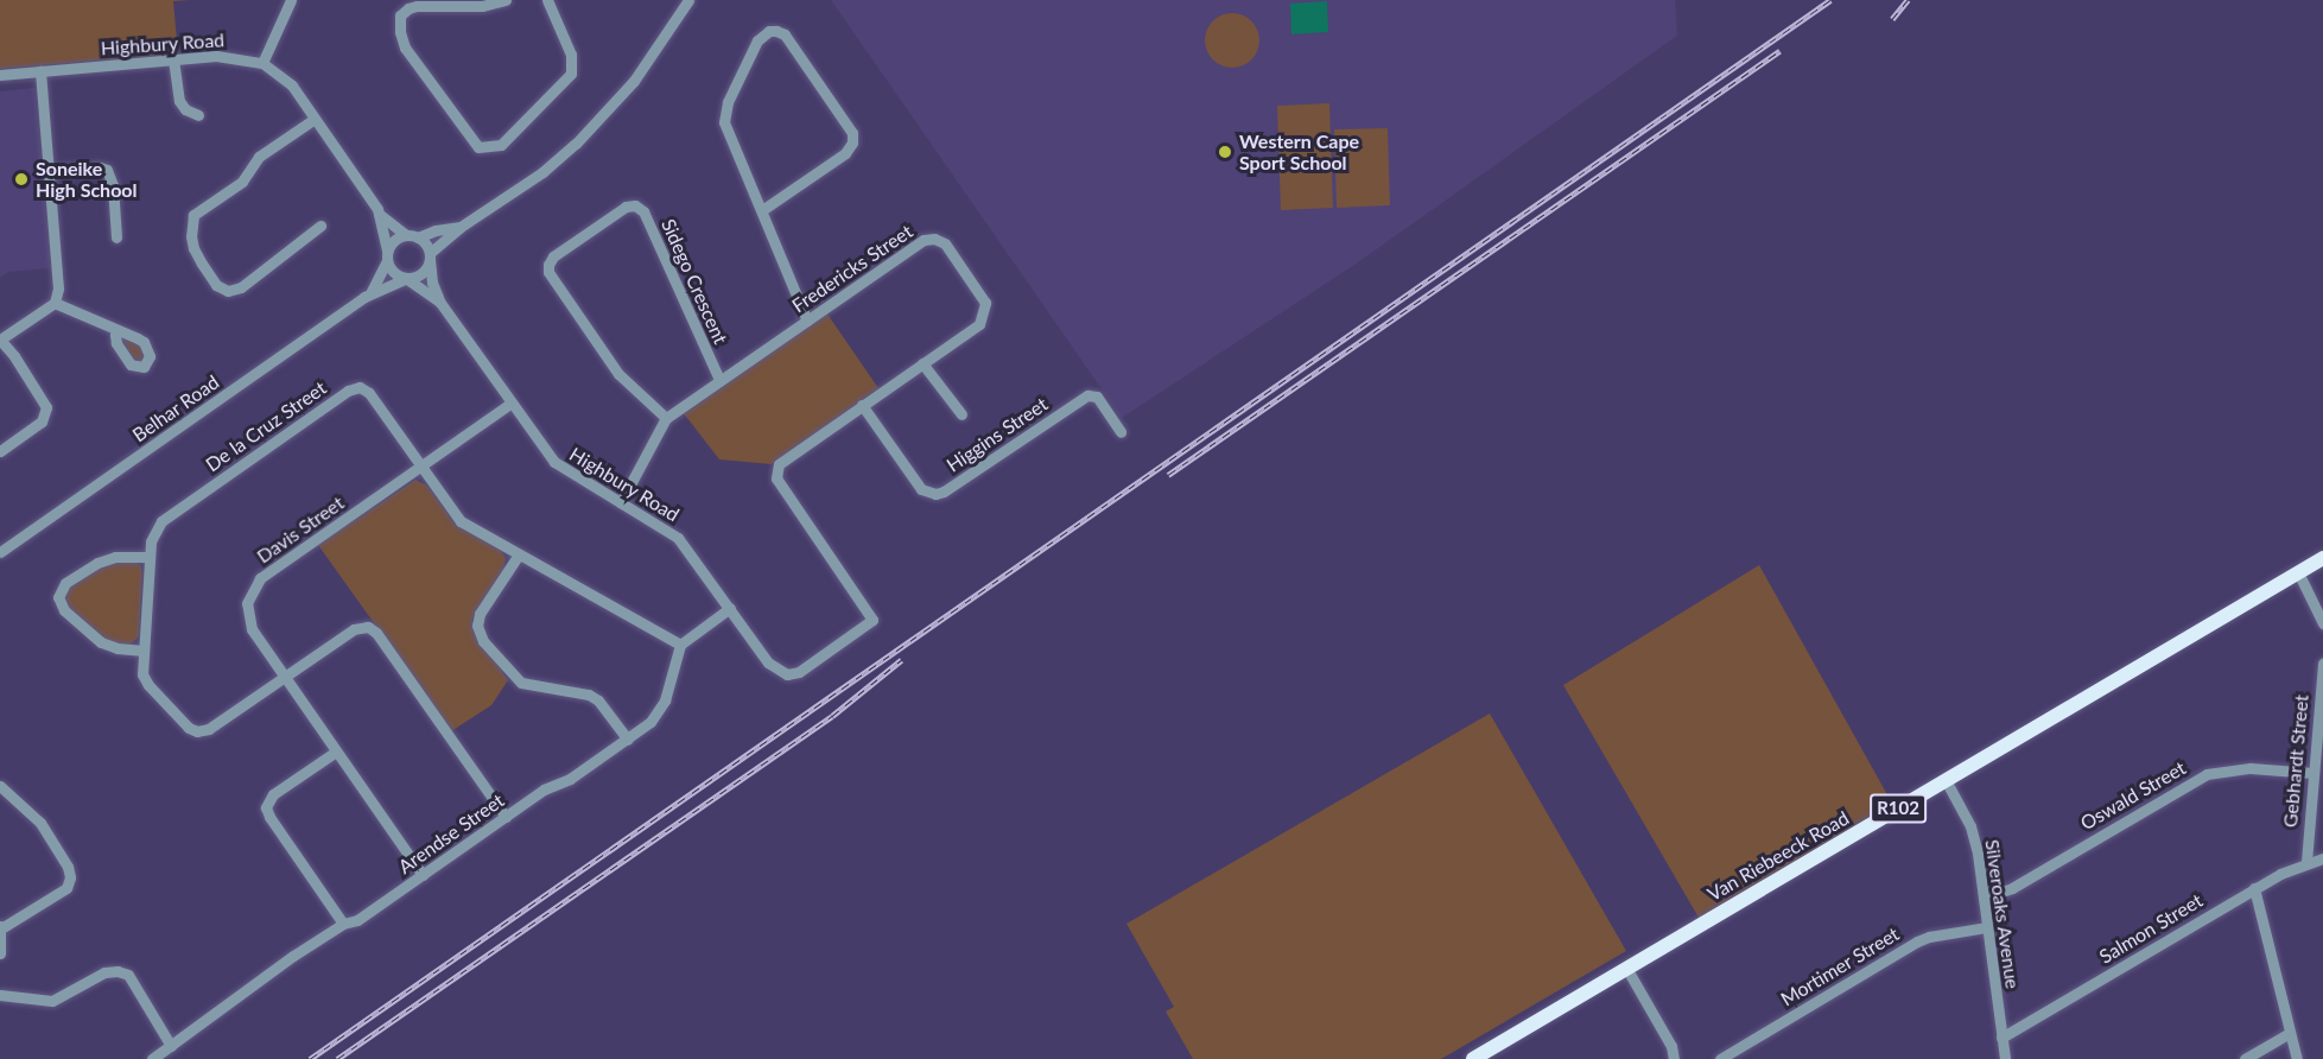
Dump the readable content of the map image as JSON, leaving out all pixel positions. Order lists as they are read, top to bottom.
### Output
{
  "streets": {
    "main road": ["R102", "Van Riebeeck Road"],
    "street": [
      "Highbury Road",
      "Fredericks Street",
      "Sidego Crescent",
      "Belhar Road",
      "De la Cruz Street",
      "Higgins Street",
      "Davis Street",
      "Gebhardt Street",
      "Oswald Street",
      "Arendse Street",
      "Silveroaks Avenue",
      "Salmon Street",
      "Mortimer Street"
    ]
  },
  "crossings": [
    ["Highbury Road", "Fredericks Street"],
    ["Highbury Road", "Belhar Road"],
    ["Highbury Road", "Higgins Street"],
    ["Highbury Road", "Davis Street"],
    ["Fredericks Street", "Sidego Crescent"],
    ["Fredericks Street", "Higgins Street"],
    ["De la Cruz Street", "Davis Street"],
    ["De la Cruz Street", "Arendse Street"],
    ["Davis Street", "Arendse Street"],
    ["Gebhardt Street", "Oswald Street"],
    ["Gebhardt Street", "Salmon Street"],
    ["Oswald Street", "Silveroaks Avenue"],
    ["Van Riebeeck Road", "Silveroaks Avenue"],
    ["Silveroaks Avenue", "Salmon Street"],
    ["Silveroaks Avenue", "Mortimer Street"]
  ],
  "places": ["Western Cape Sport School", "Soneike High School"]
}
